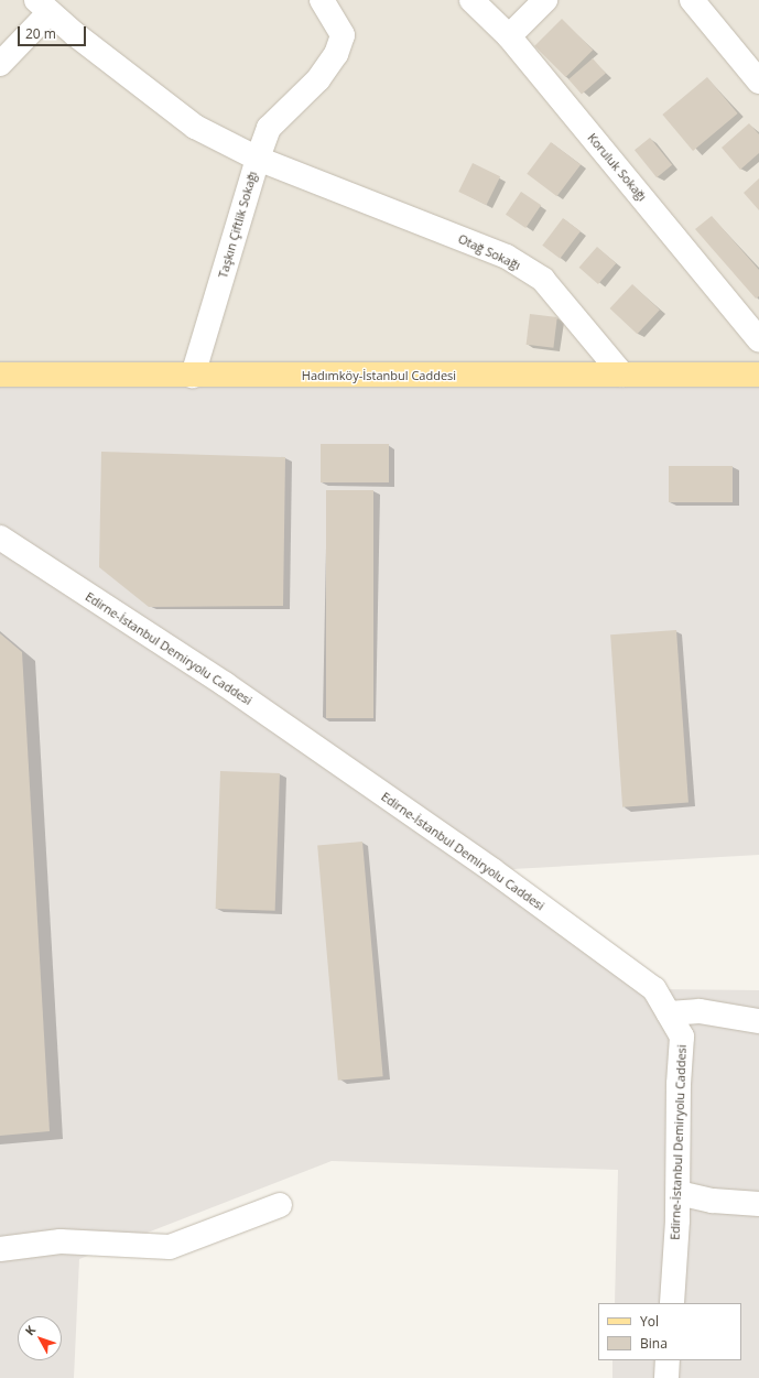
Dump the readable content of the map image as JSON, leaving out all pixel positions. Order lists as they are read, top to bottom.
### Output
{
  "streets": {
    "main road": ["Hadımköy-İstanbul Caddesi"],
    "street": [
      "Koruluk Sokağı",
      "Taşkın Çiftlik Sokağı",
      "Otağ Sokağı",
      "Edirne-İstanbul Demiryolu Caddesi"
    ]
  },
  "crossings": [
    ["Taşkın Çiftlik Sokağı", "Otağ Sokağı"],
    ["Taşkın Çiftlik Sokağı", "Hadımköy-İstanbul Caddesi"],
    ["Otağ Sokağı", "Hadımköy-İstanbul Caddesi"]
  ],
  "legend": ["Yol", "Bina"],
  "scale_bar": "20 m",
  "north": "top left"
}
